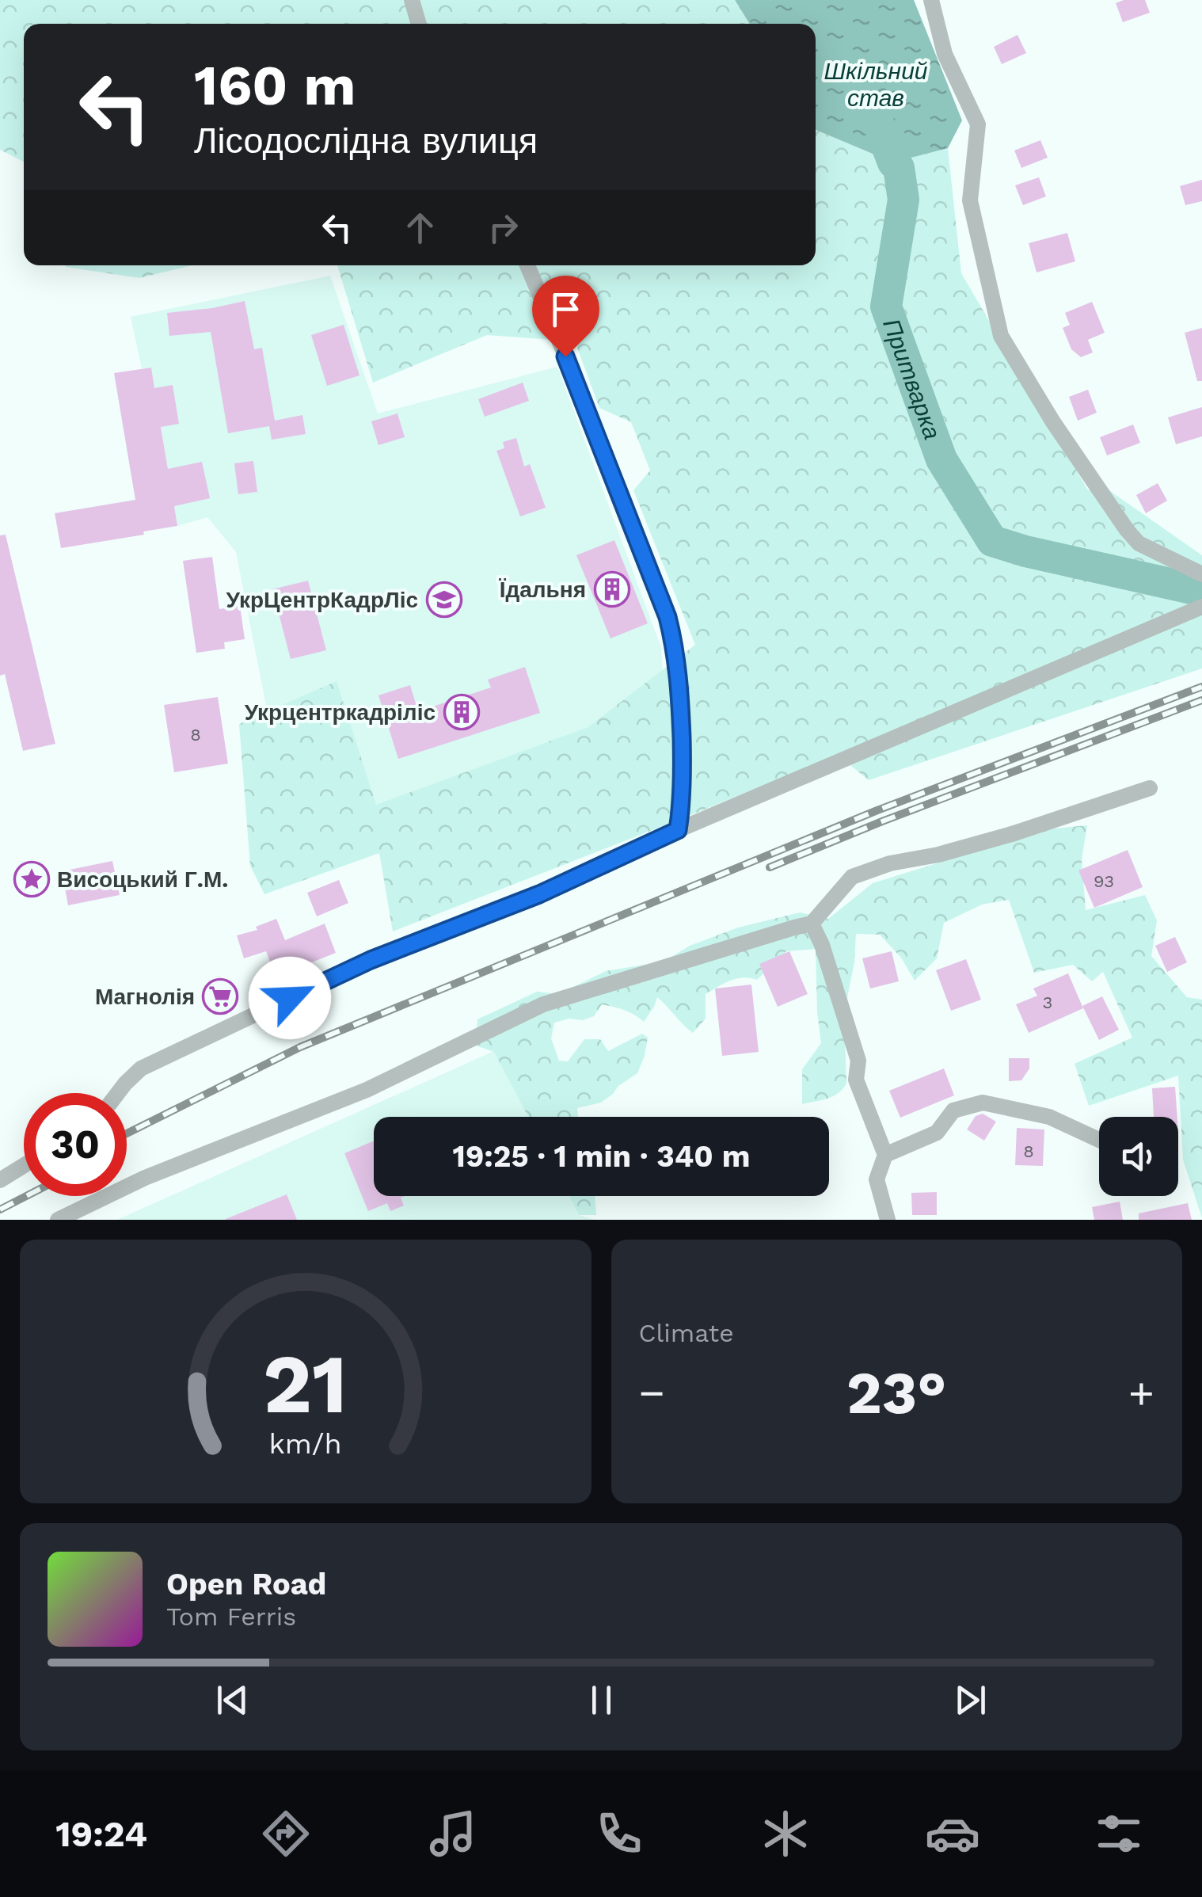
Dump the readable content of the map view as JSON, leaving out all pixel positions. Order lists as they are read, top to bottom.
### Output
{
  "water": ["Шкільний став", "Притварка"],
  "places": {
    "building": ["Їдальня", "Укрцентркадріліс"],
    "school or university": ["УкрЦентрКадрЛіс"],
    "place": ["Висоцький Г.М."],
    "supermarket": ["Магнолія"]
  },
  "house_numbers": [
    "8",
    "93",
    "3",
    "8"
  ],
  "page": {
    "turn": ["160 m", "Лісодослідна вулиця"],
    "limit": "30",
    "trip": "19:25 · 1 min · 340 m",
    "tile": "Climate",
    "heat": ["−", "23°", "+"],
    "song": ["Open Road", "Tom Ferris"],
    "tabs": "19:24",
    "gauge": ["21", "km/h"]
  }
}
